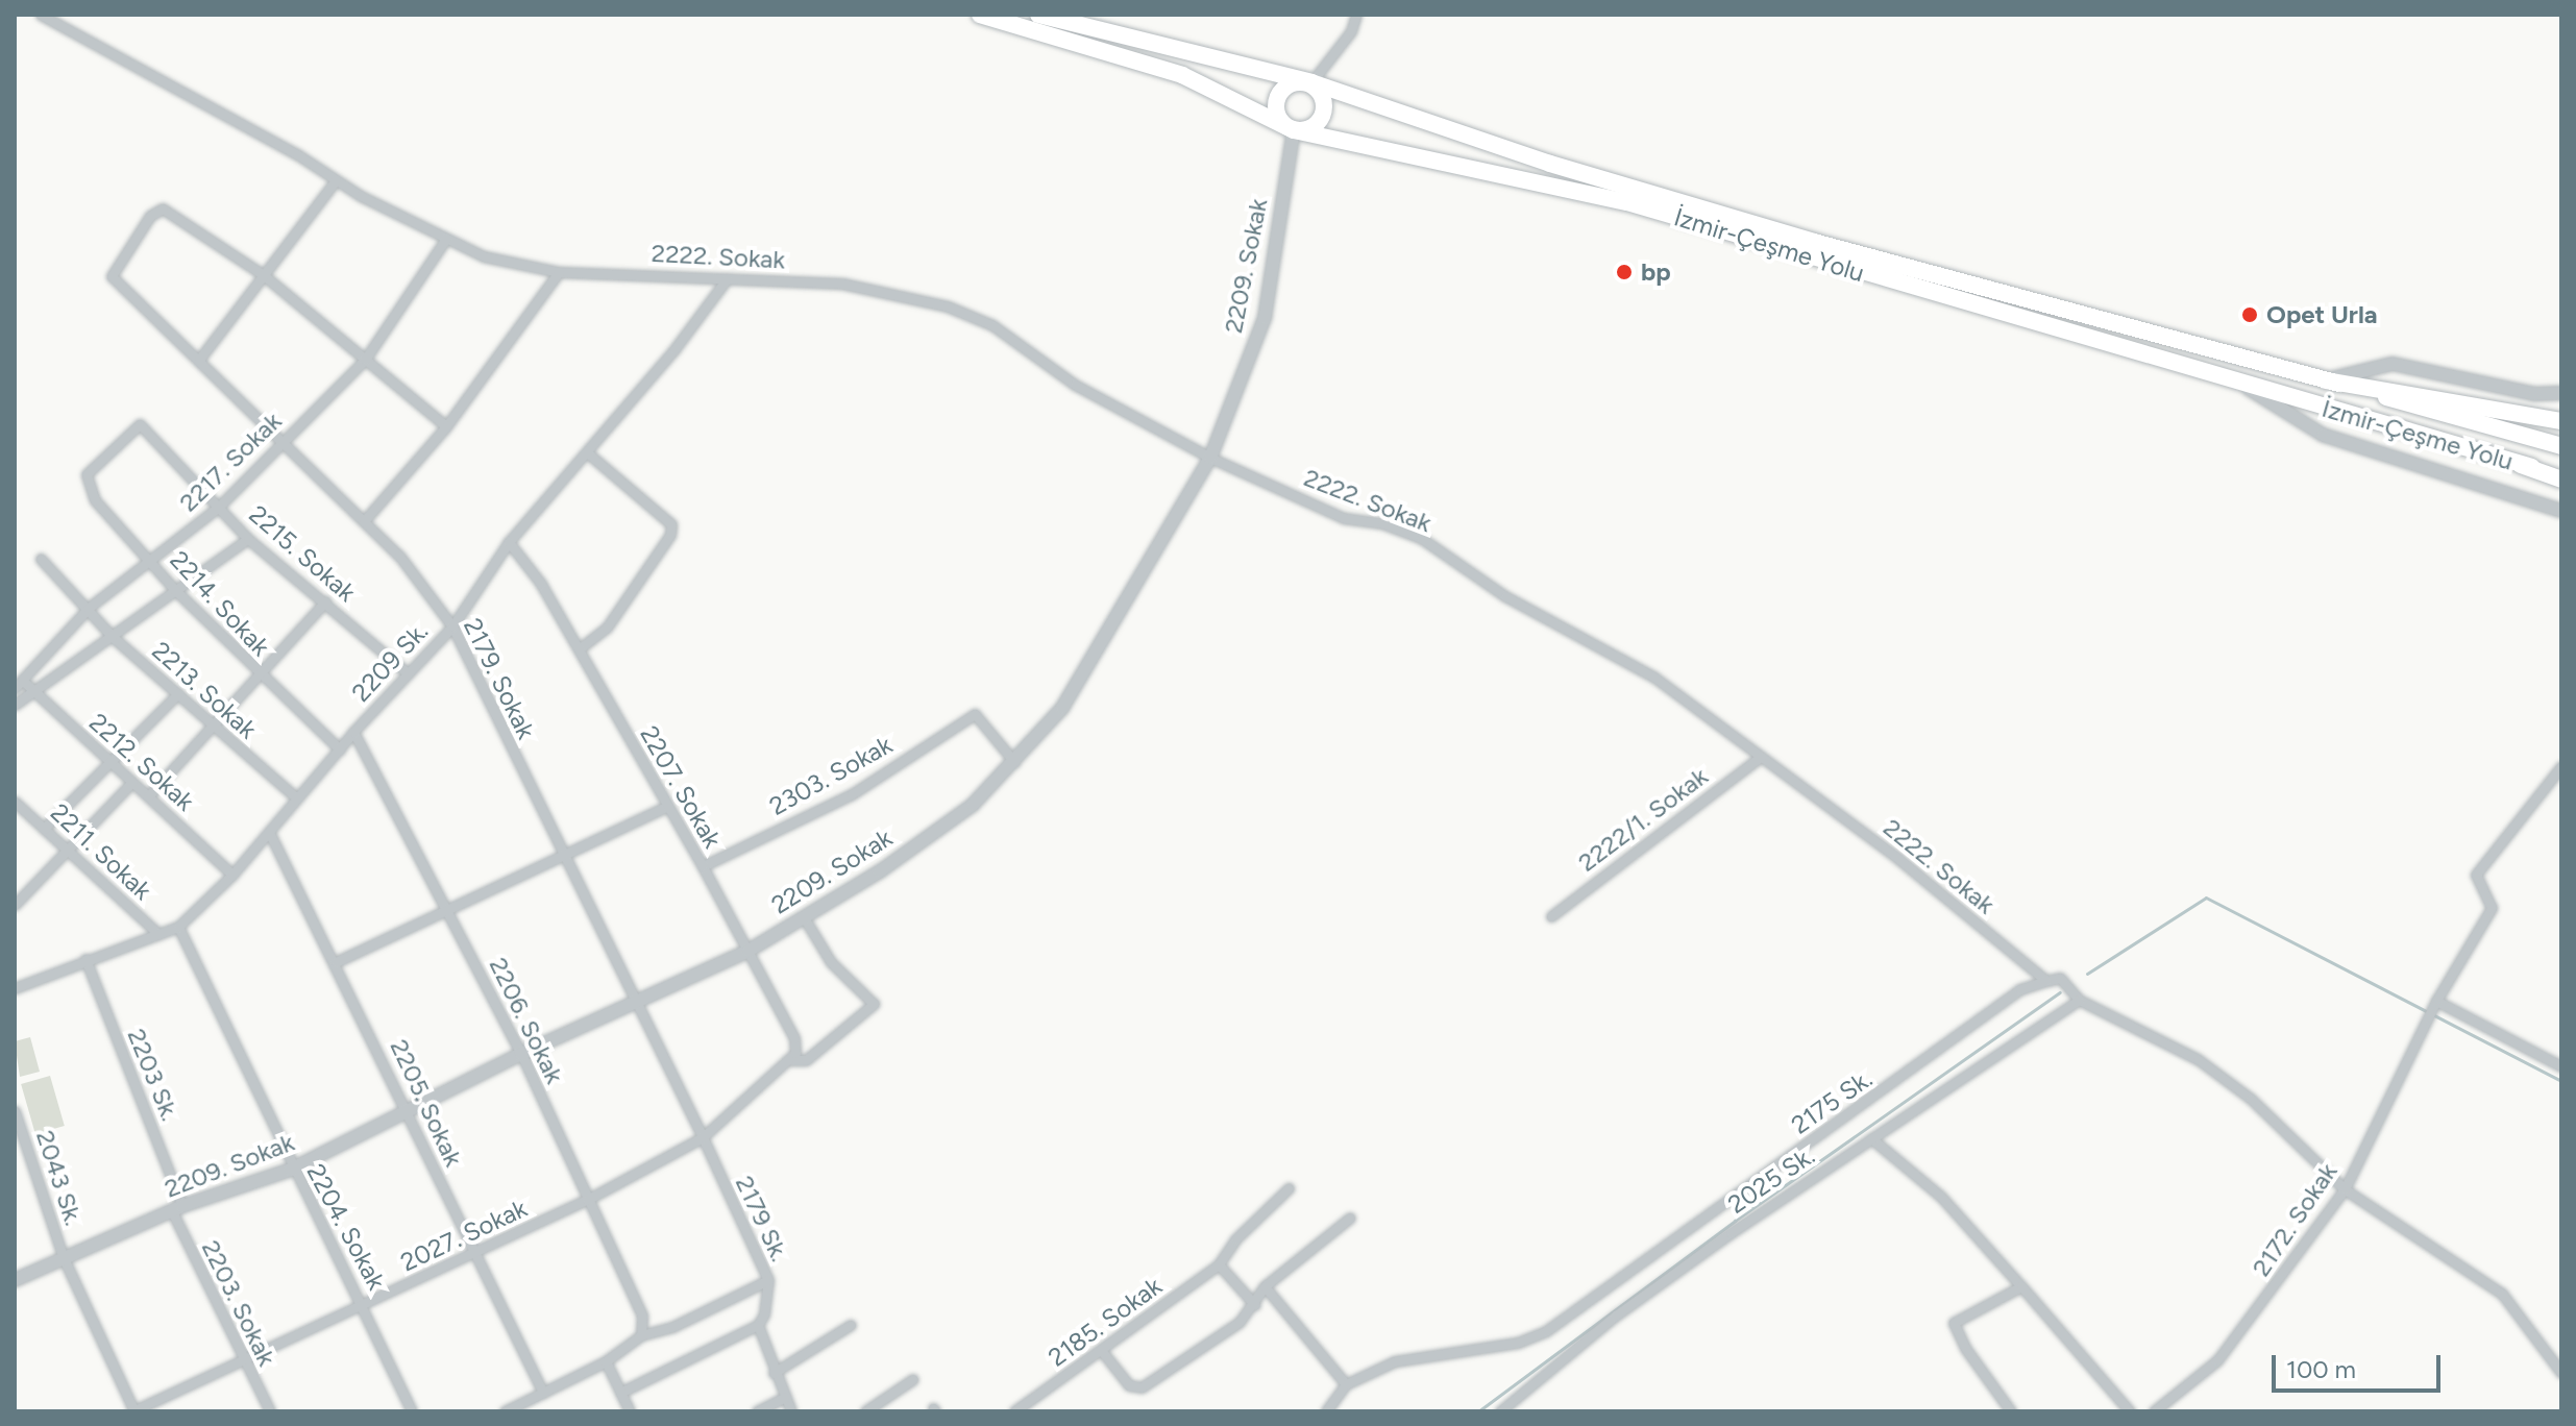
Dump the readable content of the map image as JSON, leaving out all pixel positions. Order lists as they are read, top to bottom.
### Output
{
  "streets": {
    "highway": ["İzmir-Çeşme Yolu"],
    "street": [
      "2222. Sokak",
      "2209. Sokak",
      "2217. Sokak",
      "2215. Sokak",
      "2214. Sokak",
      "2209 Sk.",
      "2179. Sokak",
      "2213. Sokak",
      "2212. Sokak",
      "2303. Sokak",
      "2207. Sokak",
      "2222/1. Sokak",
      "2211. Sokak",
      "2206. Sokak",
      "2203 Sk.",
      "2175 Sk.",
      "2205. Sokak",
      "2043 Sk.",
      "2025 Sk.",
      "2179 Sk.",
      "2172. Sokak",
      "2204. Sokak",
      "2027. Sokak",
      "2203. Sokak",
      "2185. Sokak"
    ]
  },
  "crossings": [
    ["İzmir-Çeşme Yolu", "2209. Sokak"],
    ["2222. Sokak", "2209. Sokak"],
    ["2222. Sokak", "2217. Sokak"],
    ["2222. Sokak", "2209 Sk."],
    ["2222. Sokak", "2222/1. Sokak"],
    ["2222. Sokak", "2175 Sk."],
    ["2222. Sokak", "2025 Sk."],
    ["2222. Sokak", "2172. Sokak"],
    ["2209. Sokak", "2179. Sokak"],
    ["2209. Sokak", "2303. Sokak"],
    ["2209. Sokak", "2207. Sokak"],
    ["2209. Sokak", "2206. Sokak"],
    ["2209. Sokak", "2203 Sk."],
    ["2209. Sokak", "2205. Sokak"],
    ["2209. Sokak", "2043 Sk."],
    ["2209. Sokak", "2204. Sokak"],
    ["2209. Sokak", "2027. Sokak"],
    ["2209. Sokak", "2203. Sokak"],
    ["2217. Sokak", "2215. Sokak"],
    ["2217. Sokak", "2214. Sokak"],
    ["2217. Sokak", "2179. Sokak"],
    ["2217. Sokak", "2213. Sokak"],
    ["2217. Sokak", "2212. Sokak"],
    ["2215. Sokak", "2214. Sokak"],
    ["2215. Sokak", "2209 Sk."],
    ["2214. Sokak", "2209 Sk."],
    ["2209 Sk.", "2179. Sokak"],
    ["2209 Sk.", "2213. Sokak"],
    ["2209 Sk.", "2212. Sokak"],
    ["2209 Sk.", "2207. Sokak"],
    ["2209 Sk.", "2211. Sokak"],
    ["2209 Sk.", "2206. Sokak"],
    ["2209 Sk.", "2203 Sk."],
    ["2209 Sk.", "2205. Sokak"],
    ["2209 Sk.", "2204. Sokak"],
    ["2179. Sokak", "2179 Sk."],
    ["2179. Sokak", "2027. Sokak"],
    ["2303. Sokak", "2207. Sokak"],
    ["2207. Sokak", "2027. Sokak"],
    ["2206. Sokak", "2027. Sokak"],
    ["2203 Sk.", "2203. Sokak"],
    ["2205. Sokak", "2027. Sokak"],
    ["2043 Sk.", "2027. Sokak"],
    ["2204. Sokak", "2027. Sokak"],
    ["2027. Sokak", "2203. Sokak"]
  ],
  "places": ["bp", "Opet Urla"],
  "scale_bar": "100 m"
}
